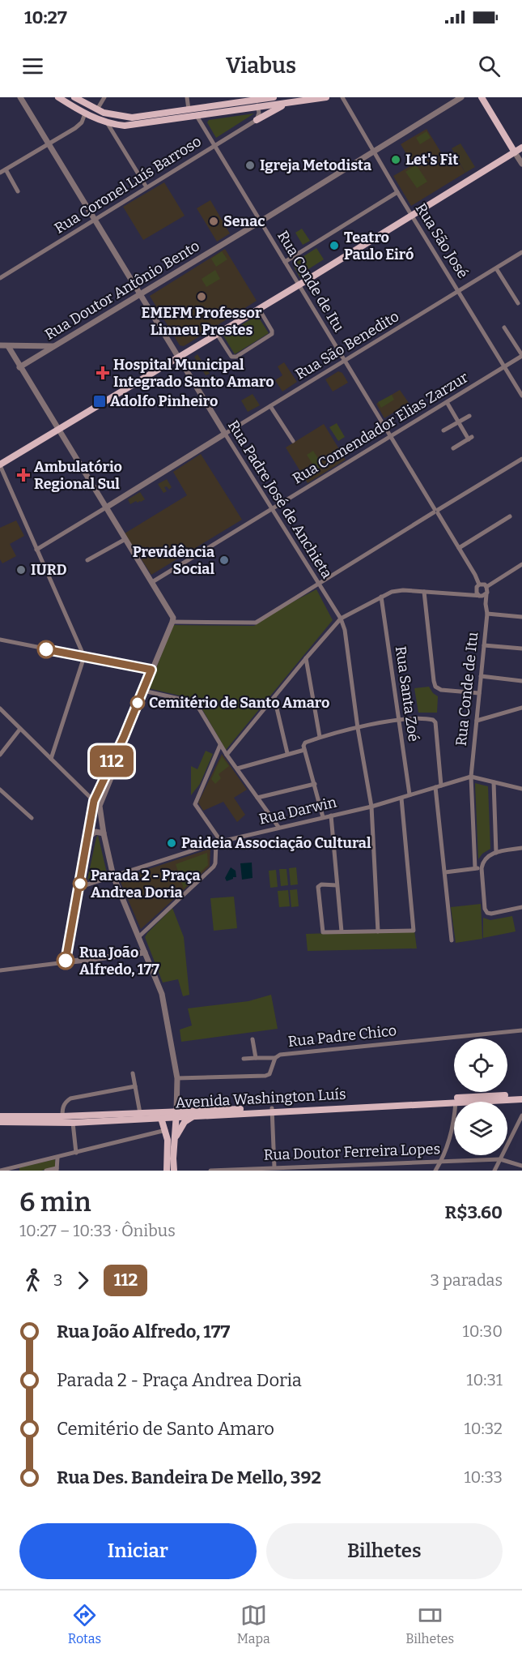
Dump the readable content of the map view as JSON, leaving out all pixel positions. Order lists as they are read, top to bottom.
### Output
{
  "streets": {
    "main road": ["Avenida Washington Luís"],
    "street": [
      "Rua Coronel Luís Barroso",
      "Rua São José",
      "Rua Conde de Itu",
      "Rua Doutor Antônio Bento",
      "Rua São Benedito",
      "Rua Comendador Elias Zarzur",
      "Rua Padre José de Anchieta",
      "Rua Santa Zoé",
      "Rua Darwin",
      "Rua Padre Chico",
      "Rua Doutor Ferreira Lopes"
    ]
  },
  "crossings": [
    ["Rua Coronel Luís Barroso", "Rua Conde de Itu"],
    ["Rua Coronel Luís Barroso", "Rua Padre José de Anchieta"],
    ["Rua São José", "Rua Doutor Antônio Bento"],
    ["Rua São José", "Rua São Benedito"],
    ["Rua São José", "Rua Comendador Elias Zarzur"],
    ["Rua Conde de Itu", "Rua Doutor Antônio Bento"],
    ["Rua Conde de Itu", "Rua São Benedito"],
    ["Rua Conde de Itu", "Rua Comendador Elias Zarzur"],
    ["Rua Conde de Itu", "Rua Darwin"],
    ["Rua Doutor Antônio Bento", "Rua Padre José de Anchieta"],
    ["Rua São Benedito", "Rua Padre José de Anchieta"],
    ["Rua Comendador Elias Zarzur", "Rua Padre José de Anchieta"],
    ["Rua Padre José de Anchieta", "Rua Darwin"],
    ["Rua Santa Zoé", "Rua Darwin"]
  ],
  "places": {
    "other": [
      "Let's Fit",
      "Igreja Metodista",
      "Senac",
      "Teatro Paulo Eiró",
      "EMEFM Professor Linneu Prestes",
      "Previdência Social",
      "IURD",
      "Cemitério de Santo Amaro",
      "Paideia Associação Cultural",
      "Parada 2 - Praça Andrea Doria",
      "Rua João Alfredo, 177"
    ],
    "health": ["Hospital Municipal Integrado Santo Amaro", "Ambulatório Regional Sul"],
    "transit": ["Adolfo Pinheiro"]
  },
  "lines": ["bus line 112"],
  "page": {
    "status": "10:27",
    "header": "Viabus",
    "on_map": "112",
    "heading": ["6 min", "10:27 – 10:33 · Ônibus", "R$3.60"],
    "legs": ["3", "112", "3 paradas"],
    "list": [
      {
        "name": "Rua João Alfredo, 177",
        "value": "10:30"
      },
      {
        "name": "Parada 2 - Praça Andrea Doria",
        "value": "10:31"
      },
      {
        "name": "Cemitério de Santo Amaro",
        "value": "10:32"
      },
      {
        "name": "Rua Des. Bandeira De Mello, 392",
        "value": "10:33"
      }
    ],
    "buttons": ["Iniciar", "Bilhetes"],
    "tabs": ["Rotas", "Mapa", "Bilhetes"]
  }
}
